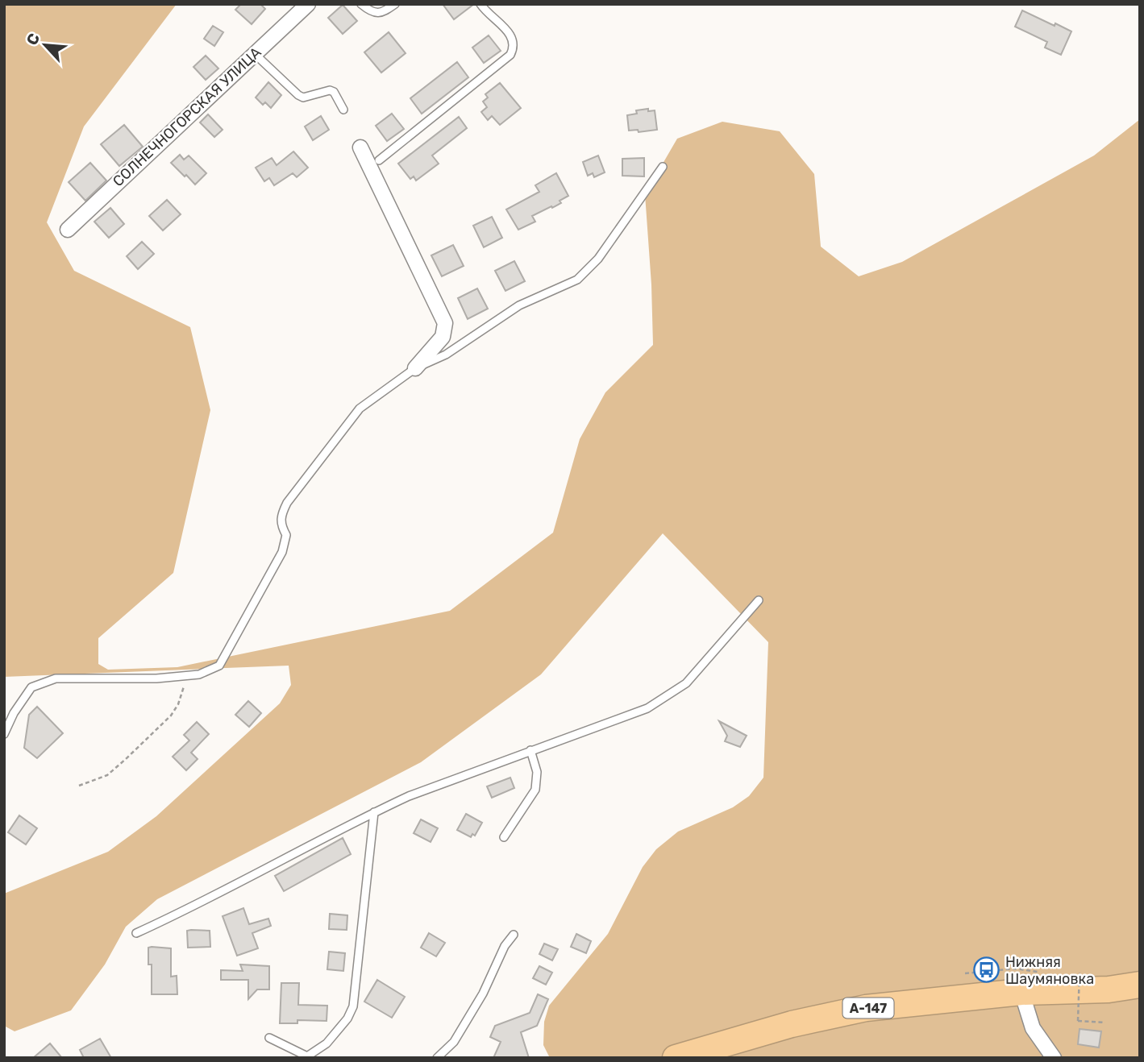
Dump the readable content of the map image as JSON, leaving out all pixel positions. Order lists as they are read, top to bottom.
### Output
{
  "streets": {
    "highway": ["А-147"],
    "street": ["СОЛНЕЧНОГОРСКАЯ УЛИЦА"]
  },
  "places": {
    "bus stop": ["Нижняя Шаумяновка"]
  },
  "north": "top left"
}
